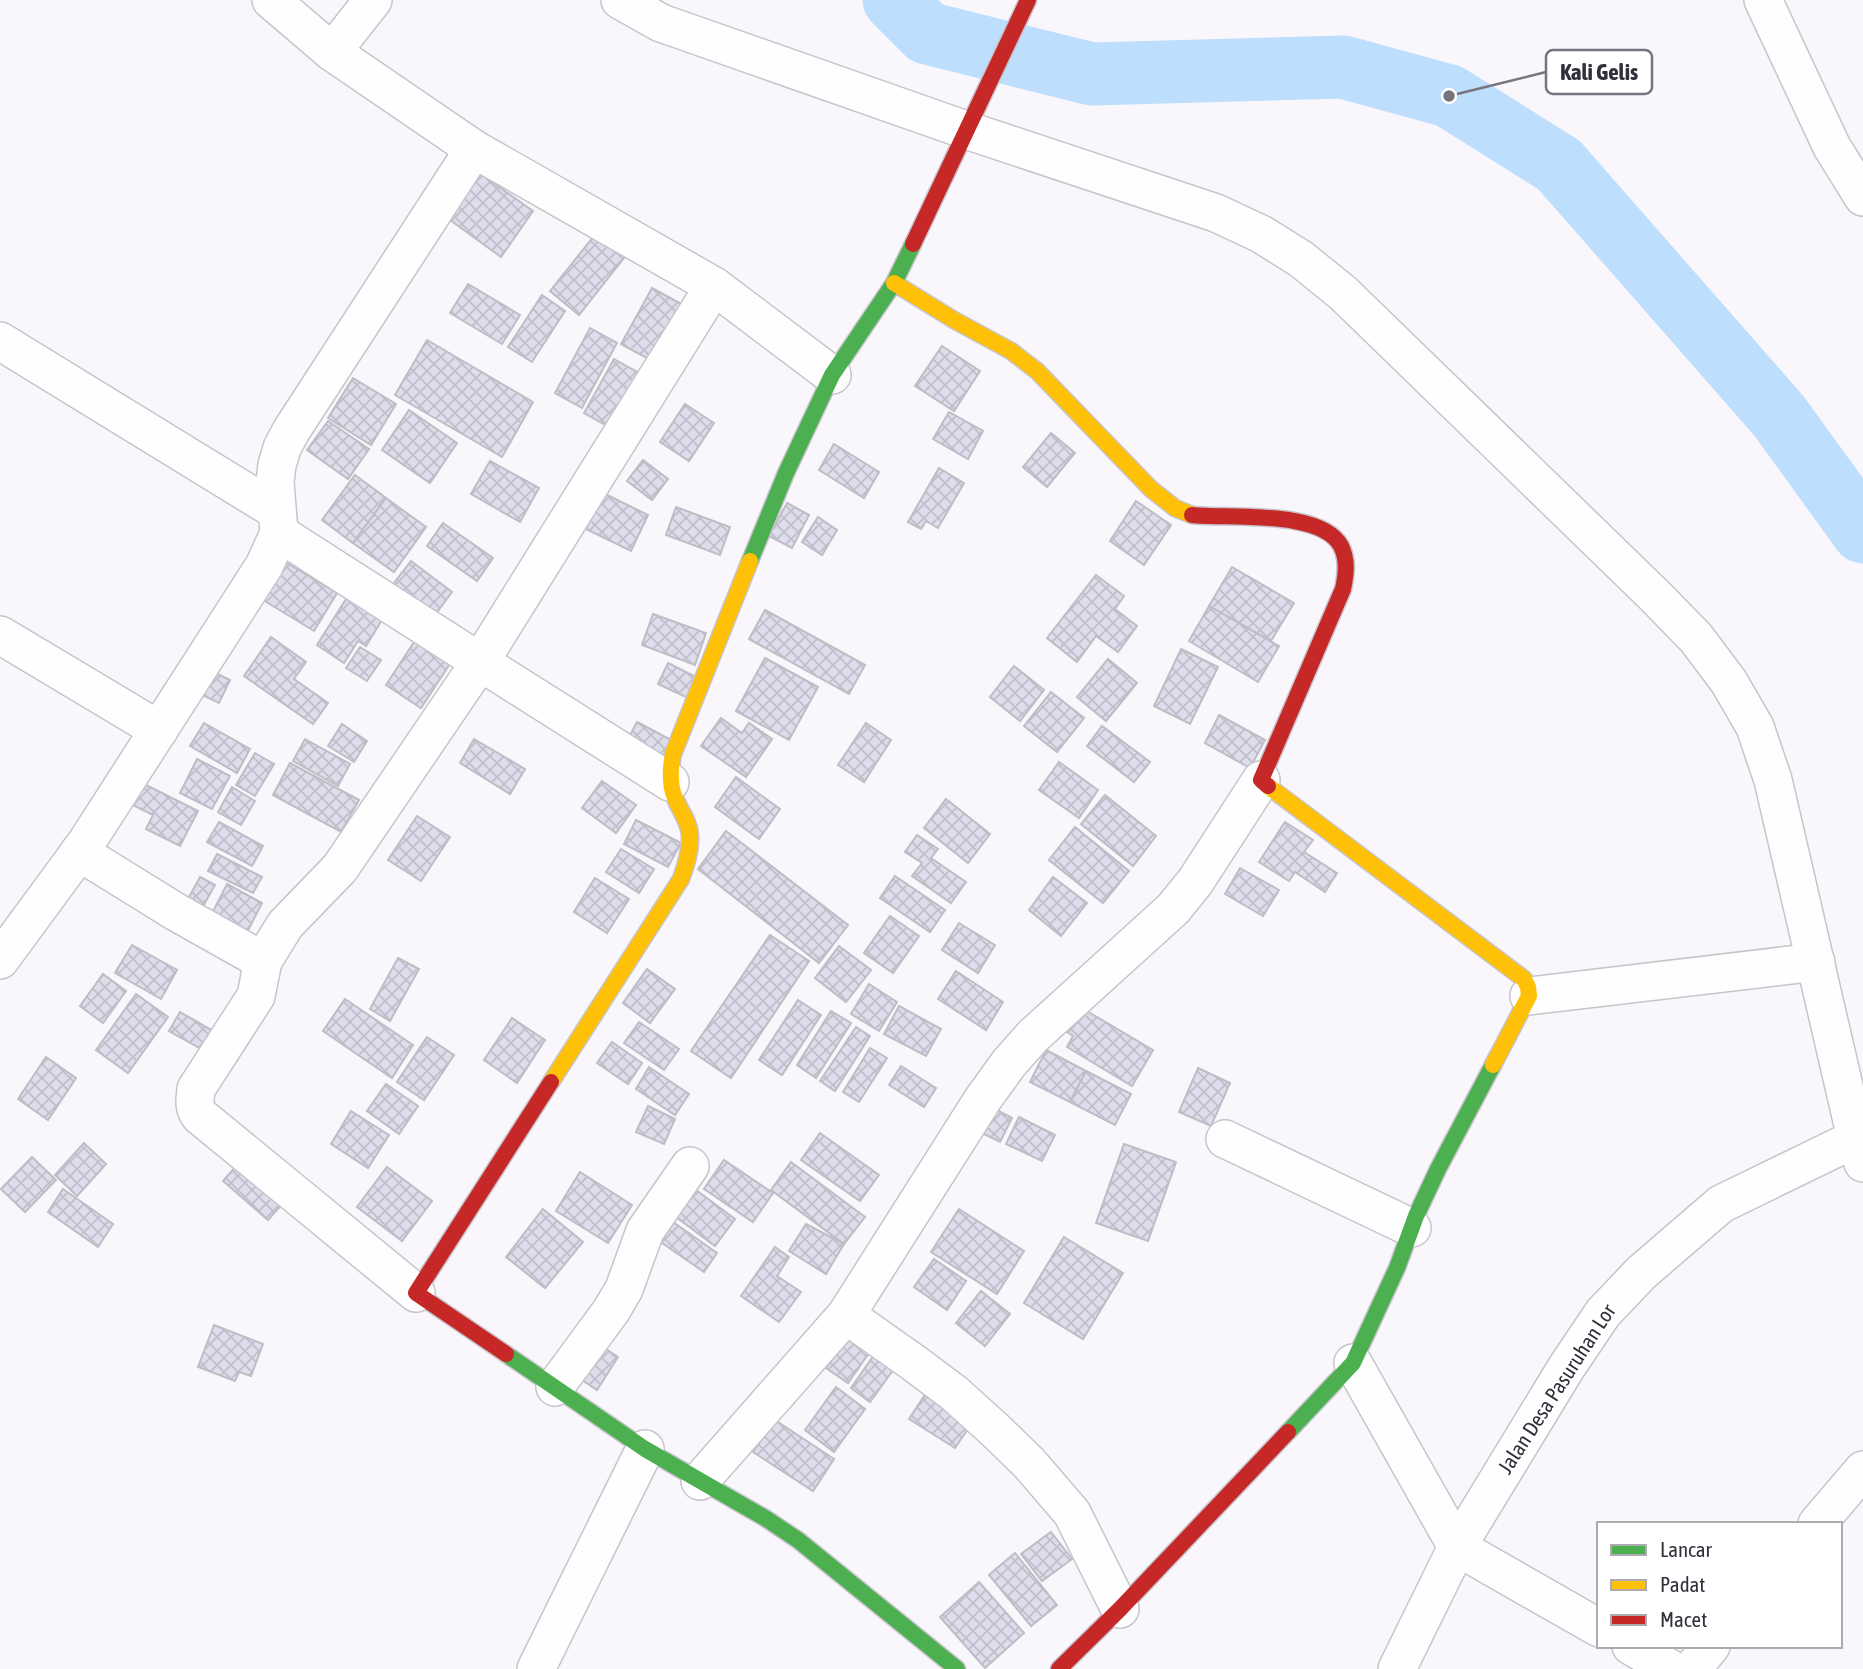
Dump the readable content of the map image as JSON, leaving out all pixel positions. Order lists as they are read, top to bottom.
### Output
{
  "streets": {
    "street": ["Jalan Desa Pasuruhan Lor"]
  },
  "places": ["Kali Gelis"],
  "legend": ["Lancar", "Padat", "Macet"]
}
